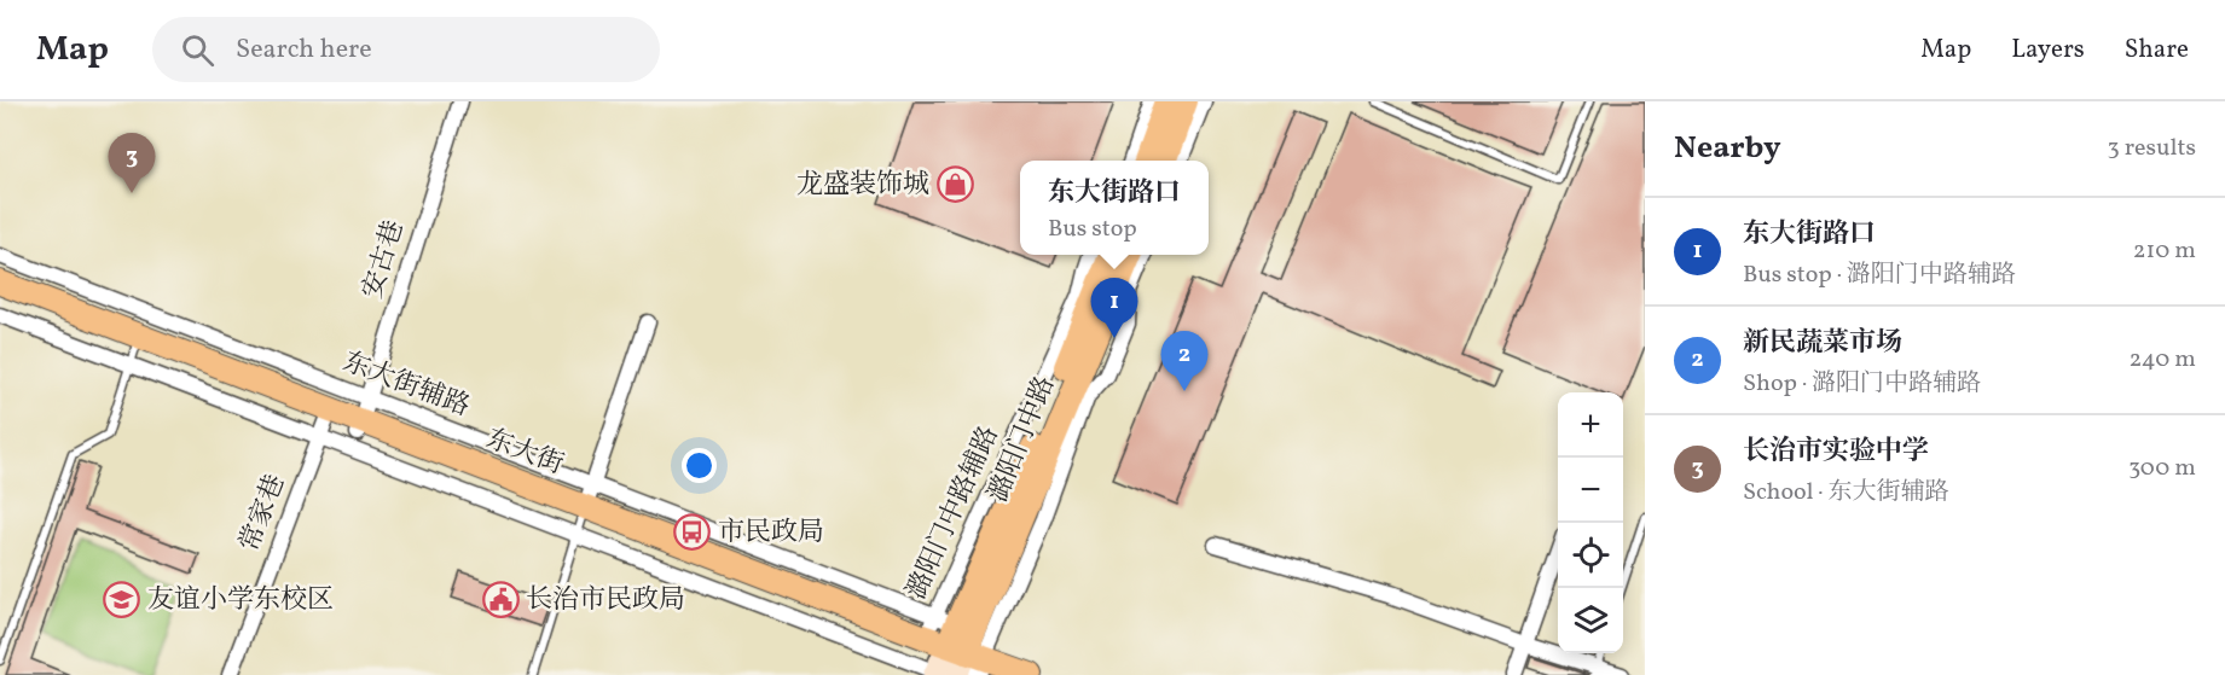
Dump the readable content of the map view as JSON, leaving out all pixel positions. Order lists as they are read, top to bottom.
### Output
{
  "streets": {
    "main road": ["潞阳门中路", "东大街"],
    "street": [
      "安古巷",
      "东大街辅路",
      "常家巷",
      "潞阳门中路辅路"
    ]
  },
  "crossings": [
    ["安古巷", "东大街辅路"],
    ["安古巷", "东大街"],
    ["东大街辅路", "潞阳门中路"],
    ["东大街辅路", "东大街"],
    ["东大街辅路", "潞阳门中路辅路"],
    ["潞阳门中路", "东大街"],
    ["潞阳门中路", "潞阳门中路辅路"],
    ["东大街", "常家巷"],
    ["东大街", "潞阳门中路辅路"]
  ],
  "places": {
    "shop": ["龙盛装饰城"],
    "bus stop": ["市民政局"],
    "school or university": ["友谊小学东校区"],
    "public building": ["长治市民政局"]
  },
  "page": {
    "header": "Map",
    "search": "Search here",
    "nav": ["Map", "Layers", "Share"],
    "heading": ["Nearby", "3 results"],
    "pins": ["3", "1", "2"],
    "popup": ["东大街路口", "Bus stop"],
    "list": [
      {
        "mark": "1",
        "name": "东大街路口",
        "note": "Bus stop · 潞阳门中路辅路",
        "value": "210 m"
      },
      {
        "mark": "2",
        "name": "新民蔬菜市场",
        "note": "Shop · 潞阳门中路辅路",
        "value": "240 m"
      },
      {
        "mark": "3",
        "name": "长治市实验中学",
        "note": "School · 东大街辅路",
        "value": "300 m"
      }
    ],
    "map_buttons": ["+", "−"]
  }
}
